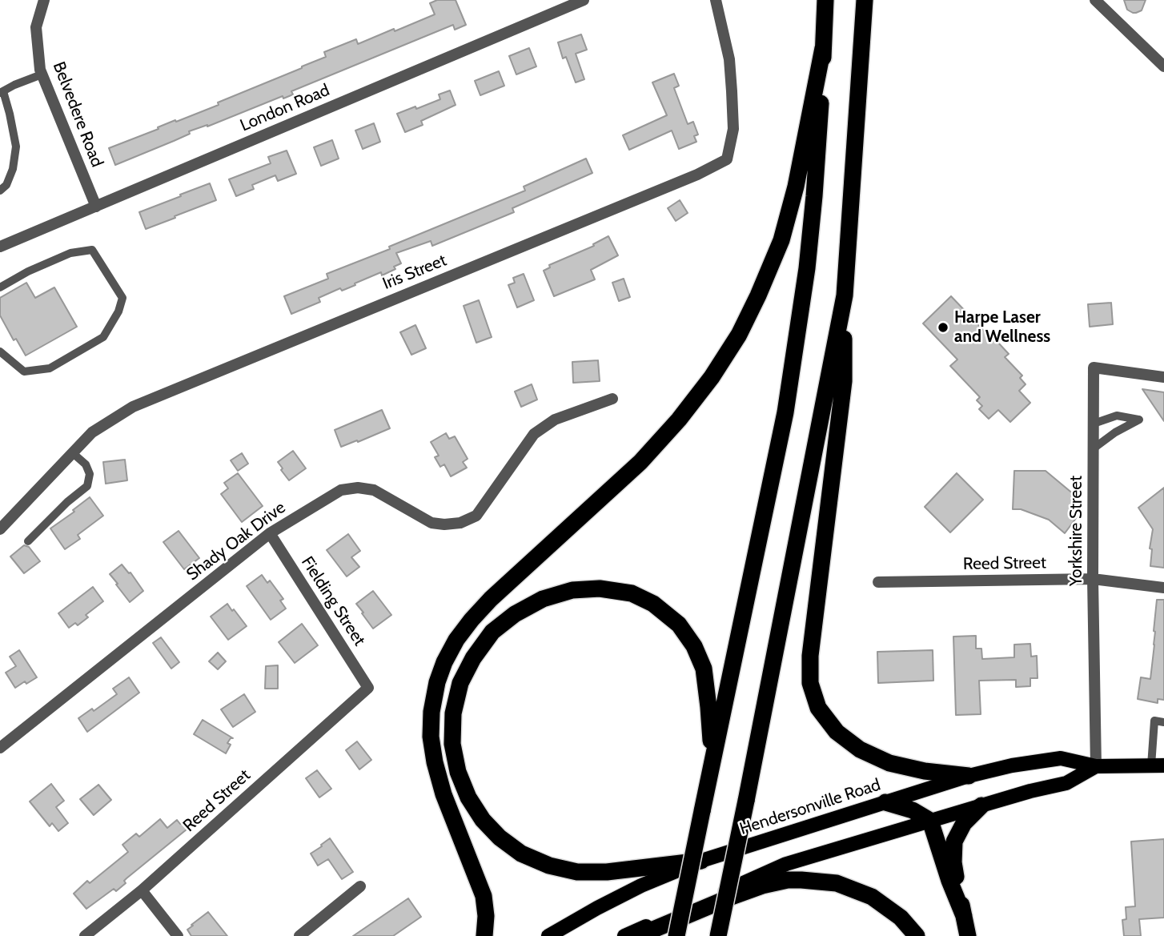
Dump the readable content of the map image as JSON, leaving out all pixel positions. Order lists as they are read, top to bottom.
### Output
{
  "streets": {
    "main road": ["Hendersonville Road"],
    "street": [
      "London Road",
      "Belvedere Road",
      "Iris Street",
      "Yorkshire Street",
      "Shady Oak Drive",
      "Reed Street",
      "Fielding Street"
    ]
  },
  "crossings": [
    ["London Road", "Belvedere Road"],
    ["Yorkshire Street", "Reed Street"],
    ["Yorkshire Street", "Hendersonville Road"],
    ["Shady Oak Drive", "Fielding Street"],
    ["Reed Street", "Fielding Street"]
  ],
  "places": ["Harpe Laser and Wellness"]
}
